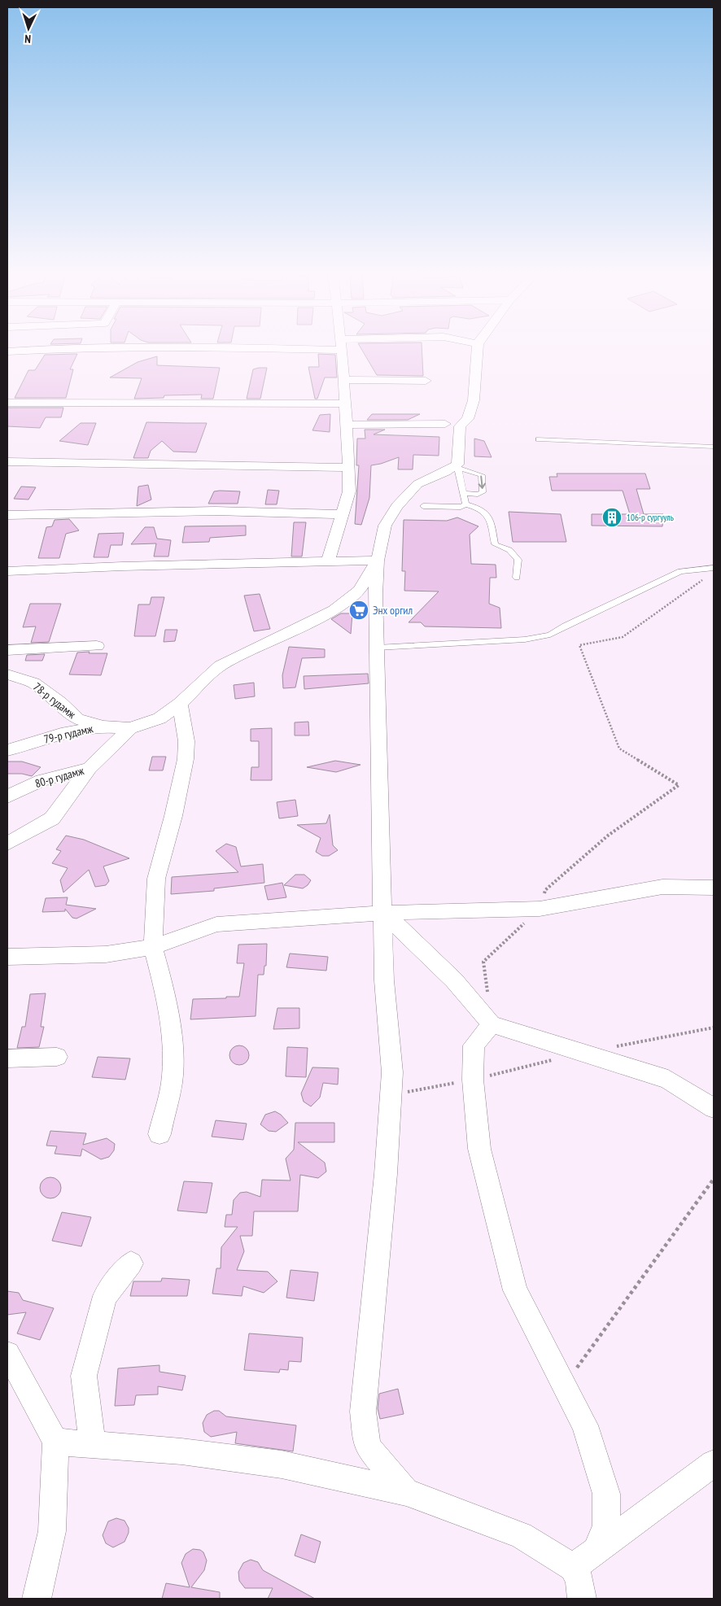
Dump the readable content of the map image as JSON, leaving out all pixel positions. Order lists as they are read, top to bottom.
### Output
{
  "streets": {
    "street": ["78-р гудамж", "79-р гудамж", "80-р гудамж"]
  },
  "crossings": [
    ["78-р гудамж", "79-р гудамж"]
  ],
  "places": {
    "building": ["106-р сургууль"],
    "supermarket": ["Энх оргил"]
  },
  "north": "bottom"
}
